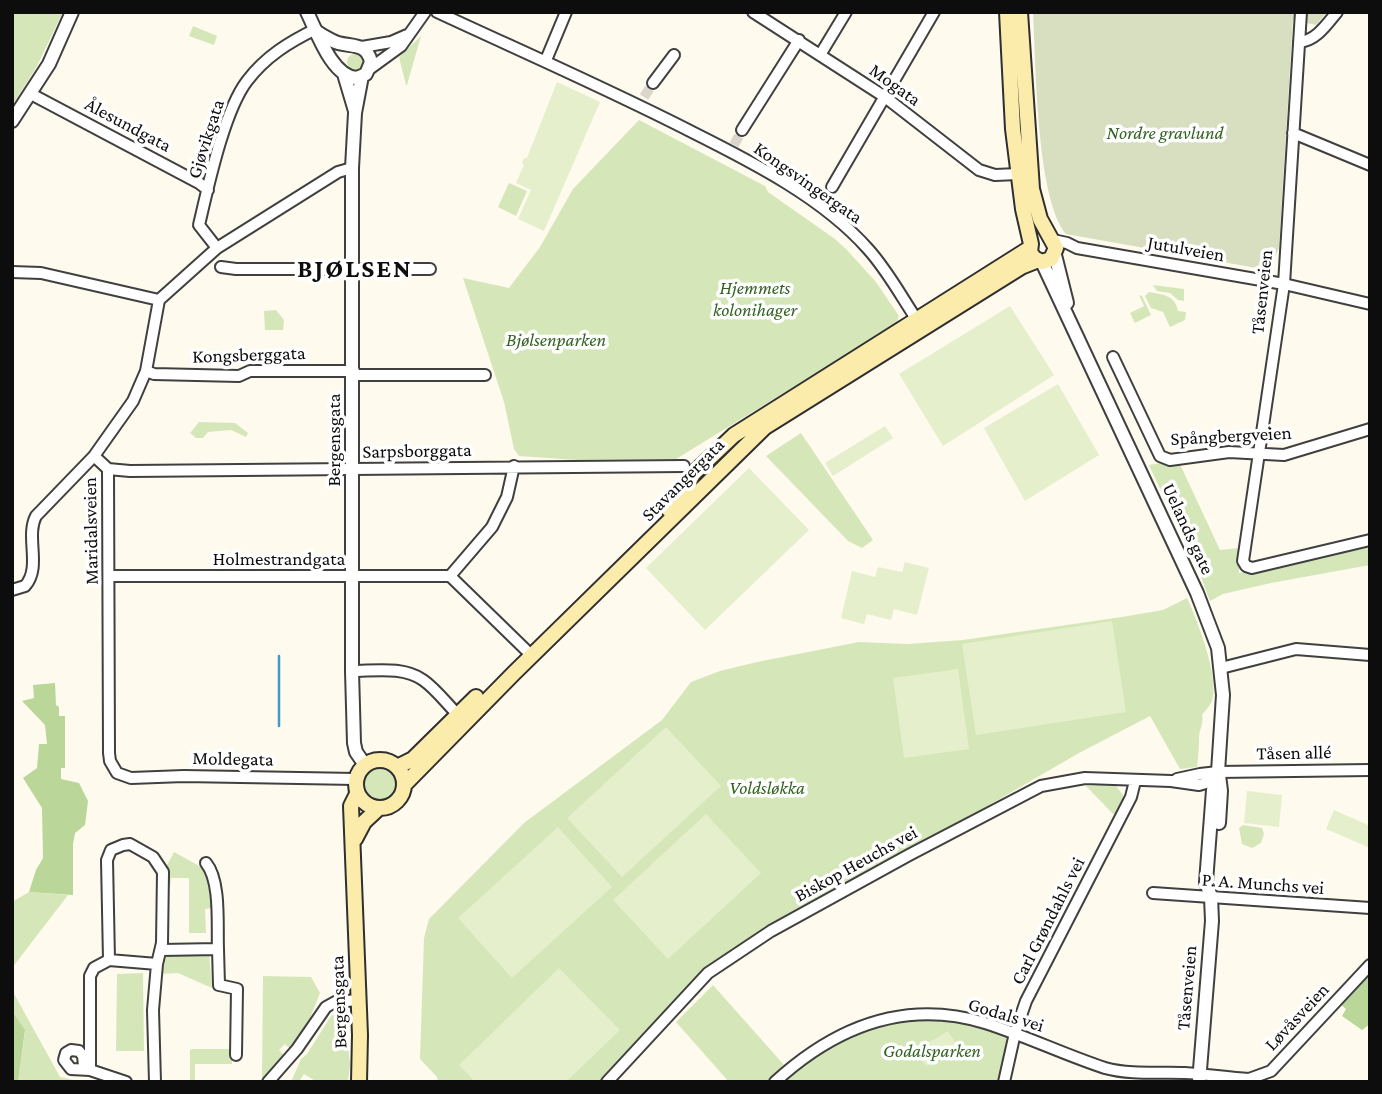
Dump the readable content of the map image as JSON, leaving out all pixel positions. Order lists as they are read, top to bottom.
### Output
{
  "streets": {
    "main road": ["Bergensgata", "Stavangergata", "Uelands gate"],
    "street": [
      "Mogata",
      "Ålesundgata",
      "Gjøvikgata",
      "Kongsvingergata",
      "Jutulveien",
      "Tåsenveien",
      "Kongsberggata",
      "Spångbergveien",
      "Sarpsborggata",
      "Maridalsveien",
      "Holmestrandgata",
      "Tåsen allé",
      "Moldegata",
      "Biskop Heuchs vei",
      "P. A. Munchs vei",
      "Carl Grøndahls vei",
      "Godals vei",
      "Løvåsveien"
    ]
  },
  "crossings": [
    ["Mogata", "Uelands gate"],
    ["Ålesundgata", "Gjøvikgata"],
    ["Gjøvikgata", "Bergensgata"],
    ["Kongsvingergata", "Stavangergata"],
    ["Jutulveien", "Tåsenveien"],
    ["Jutulveien", "Stavangergata"],
    ["Jutulveien", "Uelands gate"],
    ["Tåsenveien", "Spångbergveien"],
    ["Tåsenveien", "Uelands gate"],
    ["Tåsenveien", "Tåsen allé"],
    ["Tåsenveien", "Biskop Heuchs vei"],
    ["Tåsenveien", "P. A. Munchs vei"],
    ["Tåsenveien", "Godals vei"],
    ["Tåsenveien", "Løvåsveien"],
    ["Kongsberggata", "Bergensgata"],
    ["Kongsberggata", "Maridalsveien"],
    ["Bergensgata", "Sarpsborggata"],
    ["Bergensgata", "Stavangergata"],
    ["Bergensgata", "Holmestrandgata"],
    ["Bergensgata", "Moldegata"],
    ["Sarpsborggata", "Stavangergata"],
    ["Sarpsborggata", "Maridalsveien"],
    ["Stavangergata", "Uelands gate"],
    ["Stavangergata", "Moldegata"],
    ["Uelands gate", "Tåsen allé"],
    ["Uelands gate", "Biskop Heuchs vei"],
    ["Maridalsveien", "Holmestrandgata"],
    ["Maridalsveien", "Moldegata"],
    ["Tåsen allé", "Biskop Heuchs vei"],
    ["Biskop Heuchs vei", "Carl Grøndahls vei"],
    ["Carl Grøndahls vei", "Godals vei"],
    ["Godals vei", "Løvåsveien"]
  ],
  "districts": ["BJØLSEN"],
  "parks": [
    "Nordre gravlund",
    "Hjemmets kolonihager",
    "Bjølsenparken",
    "Voldsløkka",
    "Godalsparken"
  ]
}
